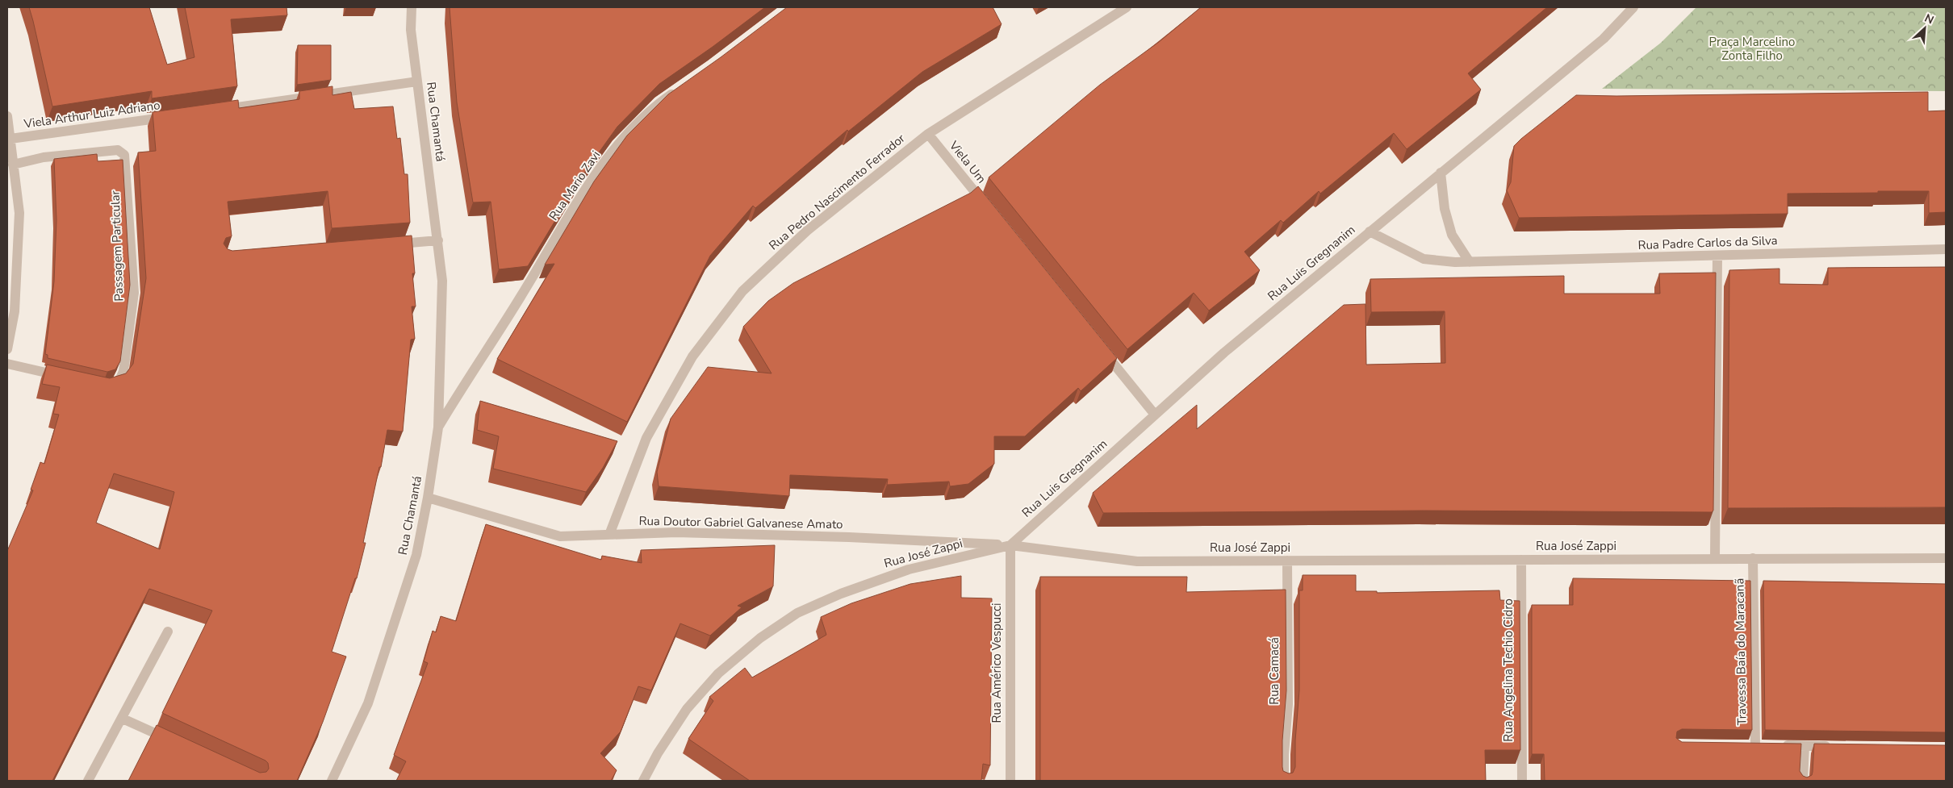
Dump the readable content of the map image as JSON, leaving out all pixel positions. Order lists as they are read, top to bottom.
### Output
{
  "streets": {
    "street": [
      "Viela Arthur Luiz Adriano",
      "Rua Chamantá",
      "Viela Um",
      "Rua Mario Zavi",
      "Rua Pedro Nascimento Ferrador",
      "Rua Padre Carlos da Silva",
      "Passagem Particular",
      "Rua Luis Gregnanim",
      "Rua Doutor Gabriel Galvanese Amato",
      "Rua José Zappi",
      "Travessa Baía do Maracanã",
      "Rua Américo Vespucci",
      "Rua Angelina Techio Cidro",
      "Rua Camacá"
    ]
  },
  "crossings": [
    ["Rua Chamantá", "Rua Mario Zavi"],
    ["Rua Chamantá", "Rua Doutor Gabriel Galvanese Amato"],
    ["Viela Um", "Rua Pedro Nascimento Ferrador"],
    ["Rua Pedro Nascimento Ferrador", "Rua Doutor Gabriel Galvanese Amato"],
    ["Rua Padre Carlos da Silva", "Rua Luis Gregnanim"],
    ["Rua Luis Gregnanim", "Rua Doutor Gabriel Galvanese Amato"],
    ["Rua Luis Gregnanim", "Rua José Zappi"],
    ["Rua Luis Gregnanim", "Rua Américo Vespucci"],
    ["Rua Doutor Gabriel Galvanese Amato", "Rua José Zappi"],
    ["Rua Doutor Gabriel Galvanese Amato", "Rua Américo Vespucci"],
    ["Rua José Zappi", "Travessa Baía do Maracanã"],
    ["Rua José Zappi", "Rua Américo Vespucci"],
    ["Rua José Zappi", "Rua Angelina Techio Cidro"],
    ["Rua José Zappi", "Rua Camacá"]
  ],
  "parks": ["Praça Marcelino Zonta Filho"],
  "north": "top right"
}
